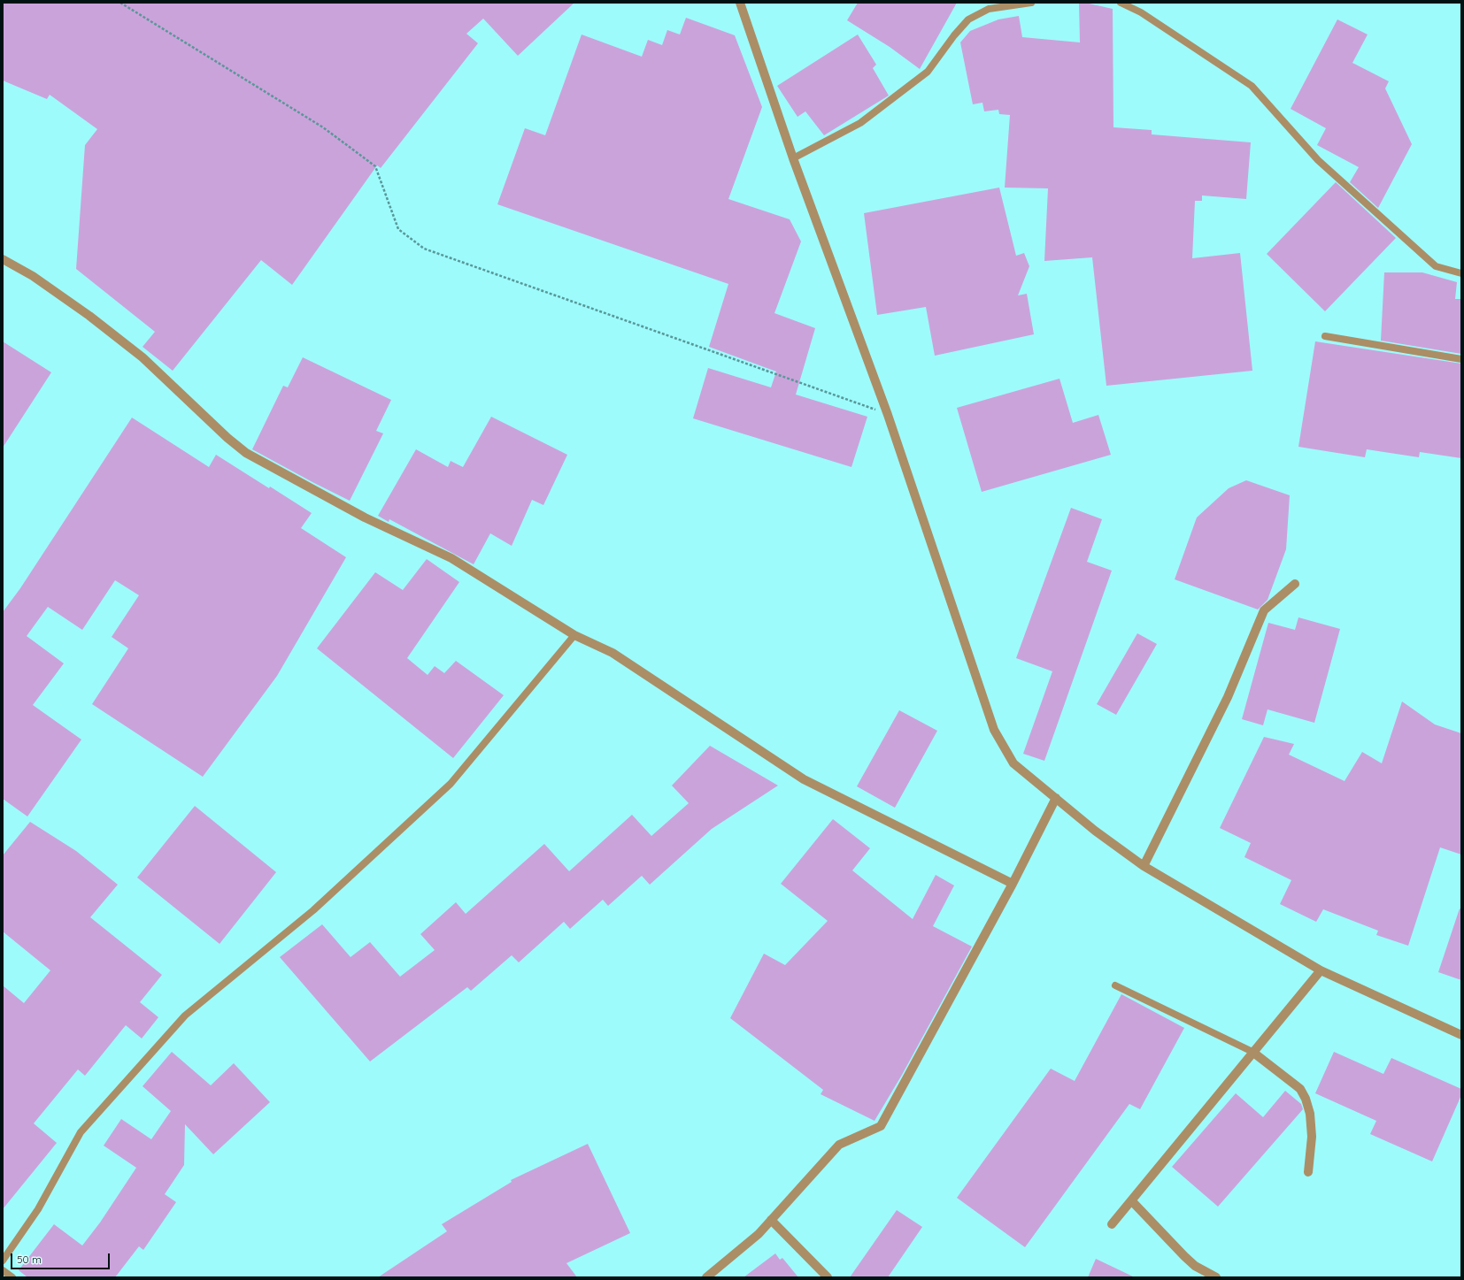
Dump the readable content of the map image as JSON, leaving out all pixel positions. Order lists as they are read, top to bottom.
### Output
{
  "scale_bar": "50 m"
}
